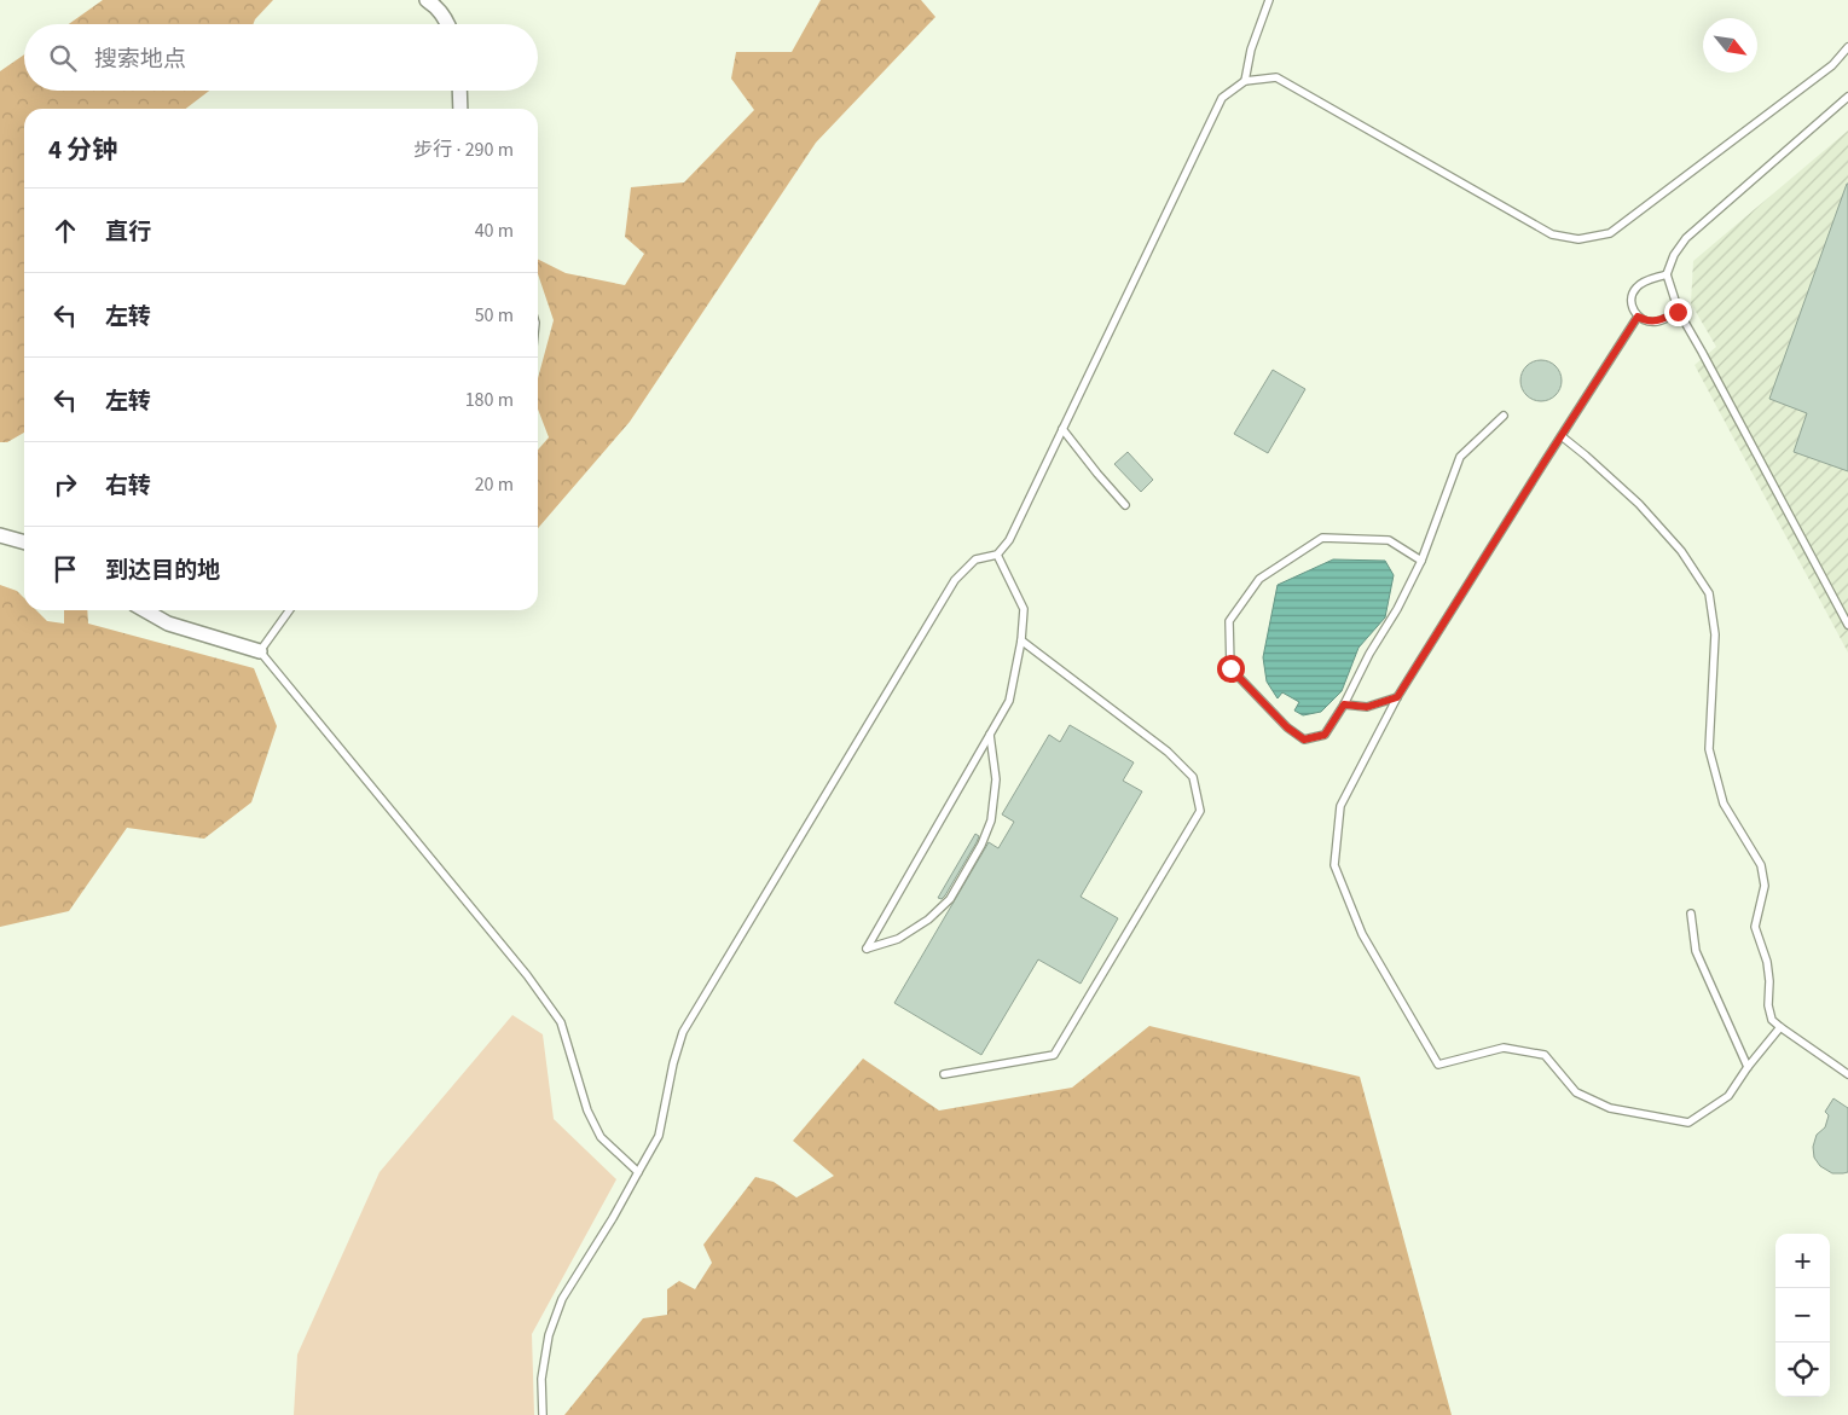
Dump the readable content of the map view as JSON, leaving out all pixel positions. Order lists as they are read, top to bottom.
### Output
{
  "north": "bottom right",
  "page": {
    "search": "搜索地点",
    "heading": ["4 分钟", "步行 · 290 m"],
    "list": [
      ["直行", "40 m"],
      ["左转", "50 m"],
      ["左转", "180 m"],
      ["右转", "20 m"],
      "到达目的地"
    ],
    "map_buttons": ["+", "−"]
  }
}
